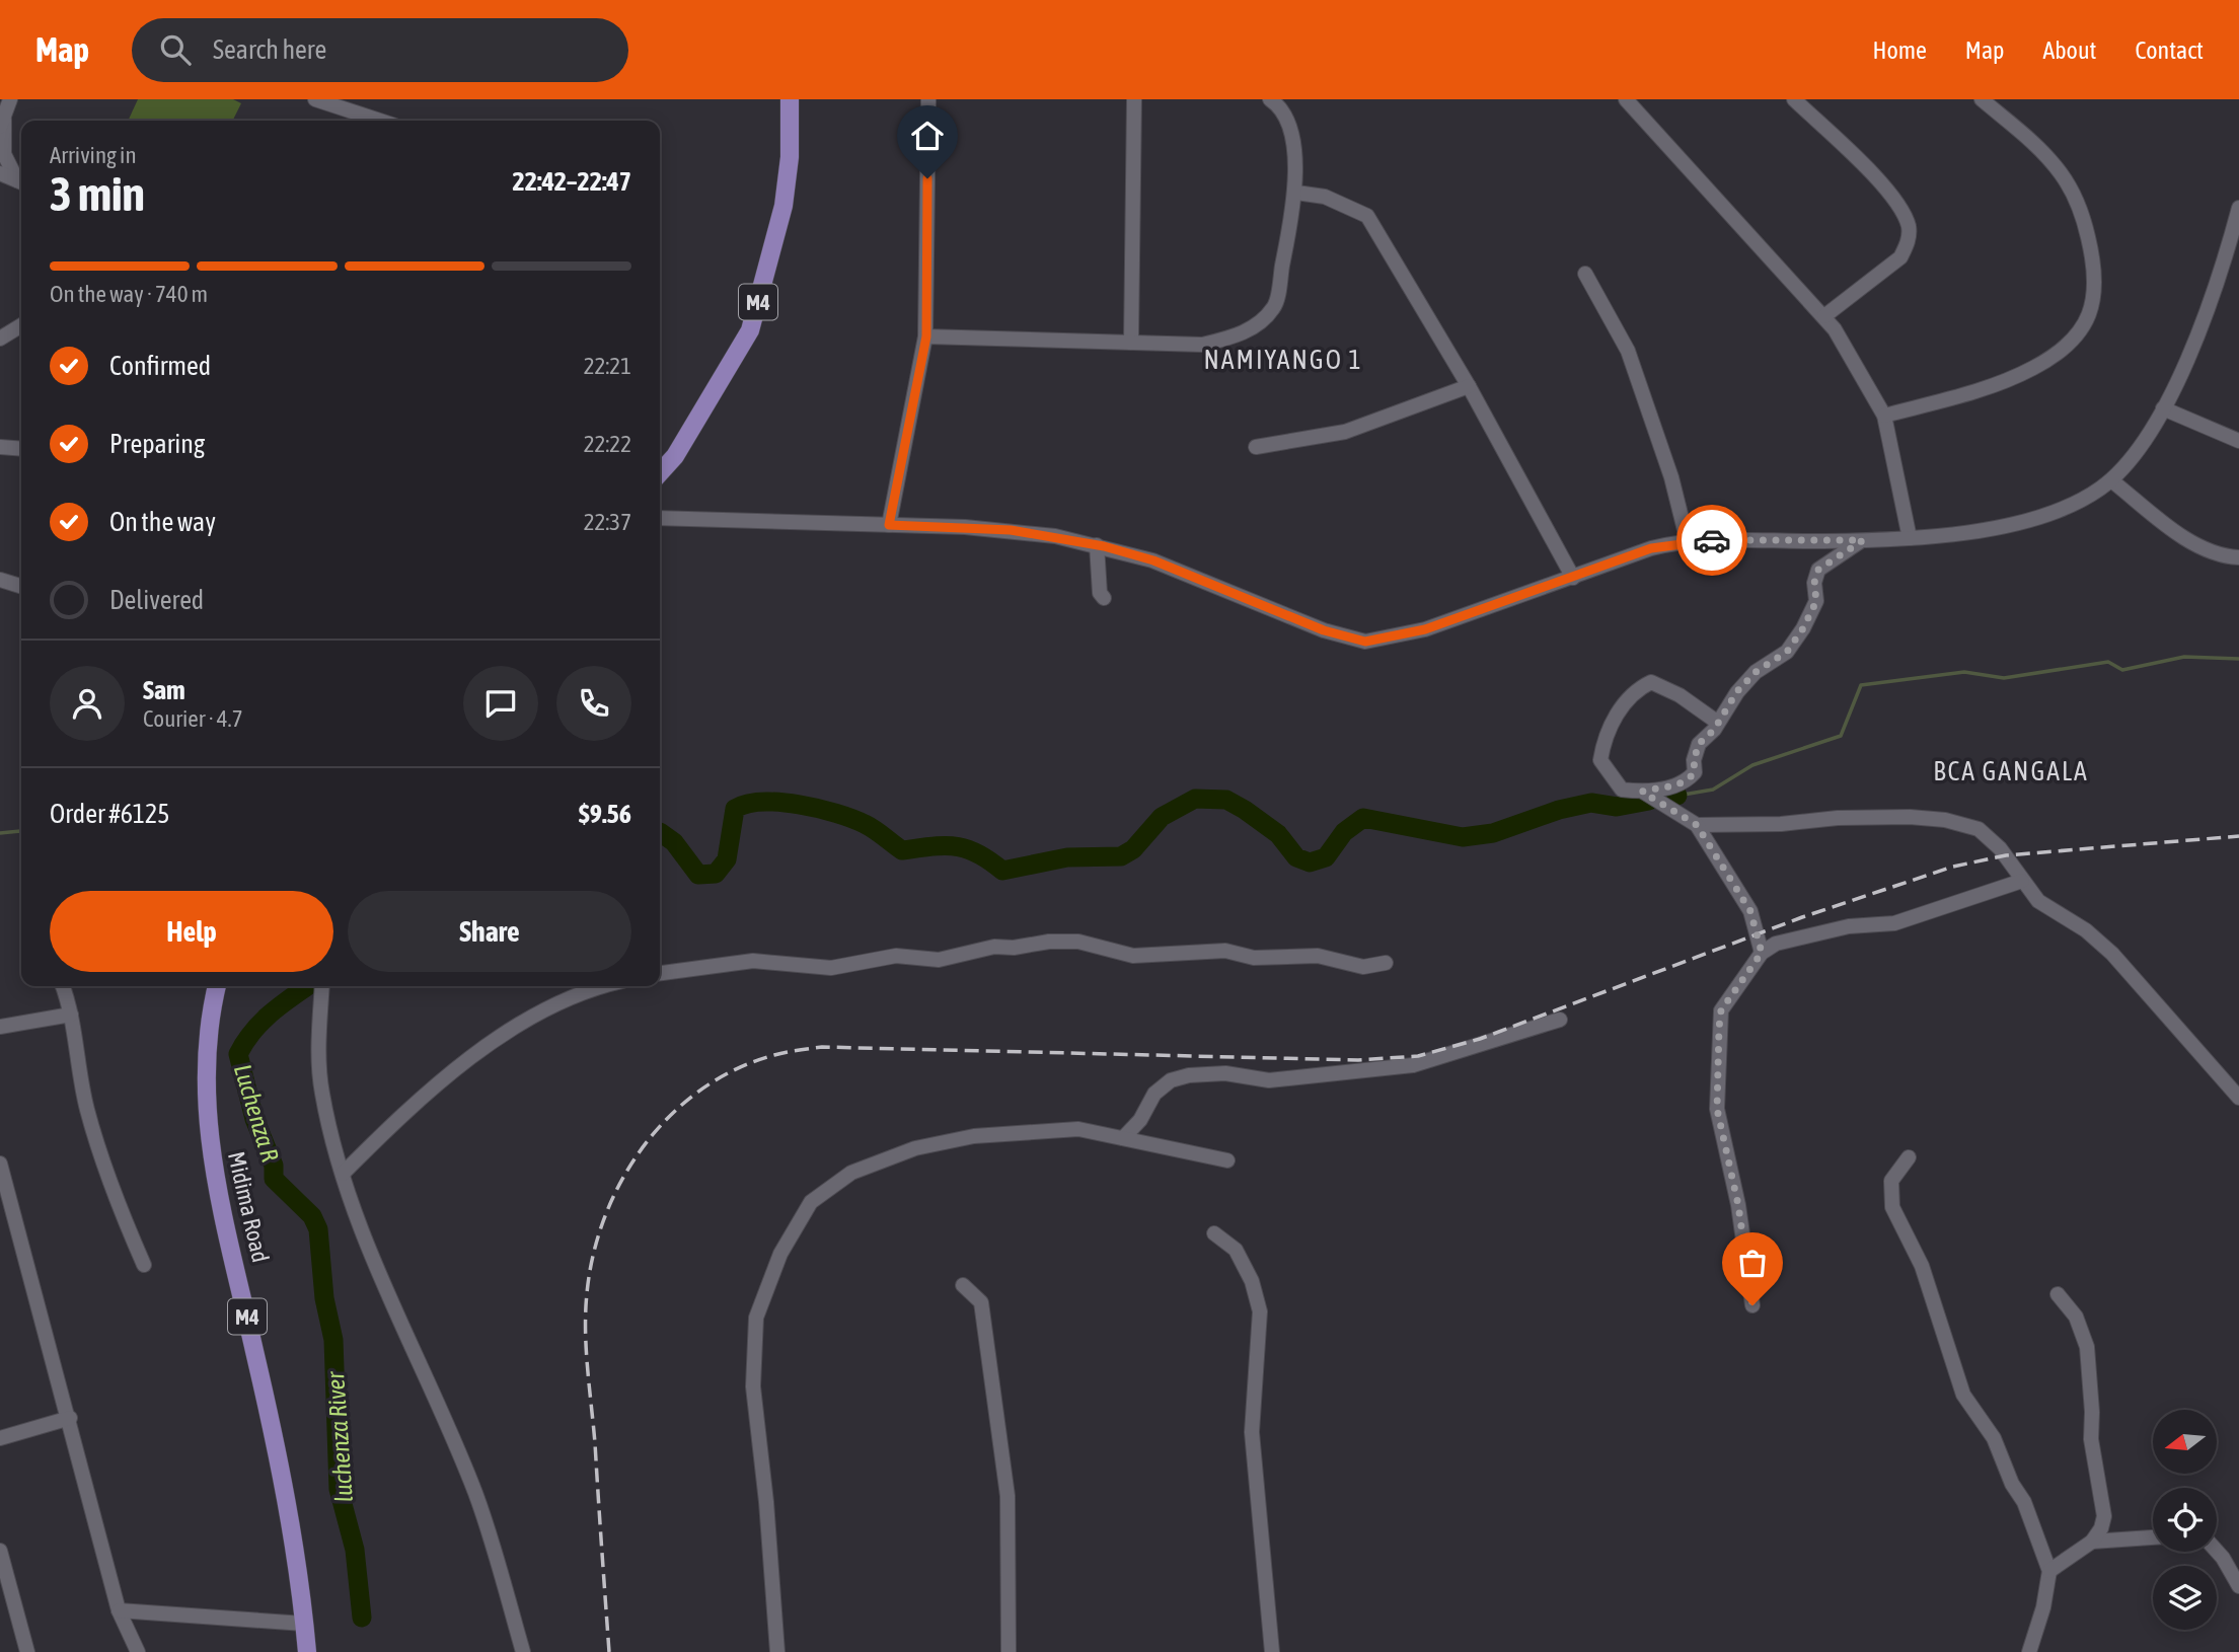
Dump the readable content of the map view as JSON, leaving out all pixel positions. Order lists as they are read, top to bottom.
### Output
{
  "streets": {
    "main road": ["M4", "Midima Road"]
  },
  "districts": ["NAMIYANGO 1", "BCA GANGALA"],
  "water": ["Luchenza R", "luchenza River"],
  "north": "left",
  "page": {
    "header": "Map",
    "search": "Search here",
    "nav": [
      "Home",
      "Map",
      "About",
      "Contact"
    ],
    "heading": ["3 min", "Arriving in", "22:42–22:47"],
    "panel": [
      "Sam",
      "Courier · 4.7",
      "Order #6125",
      "$9.56"
    ],
    "bar": "On the way · 740 m",
    "list": [
      ["Confirmed", "22:21"],
      ["Preparing", "22:22"],
      ["On the way", "22:37"],
      "Delivered"
    ],
    "buttons": ["Help", "Share"]
  }
}
